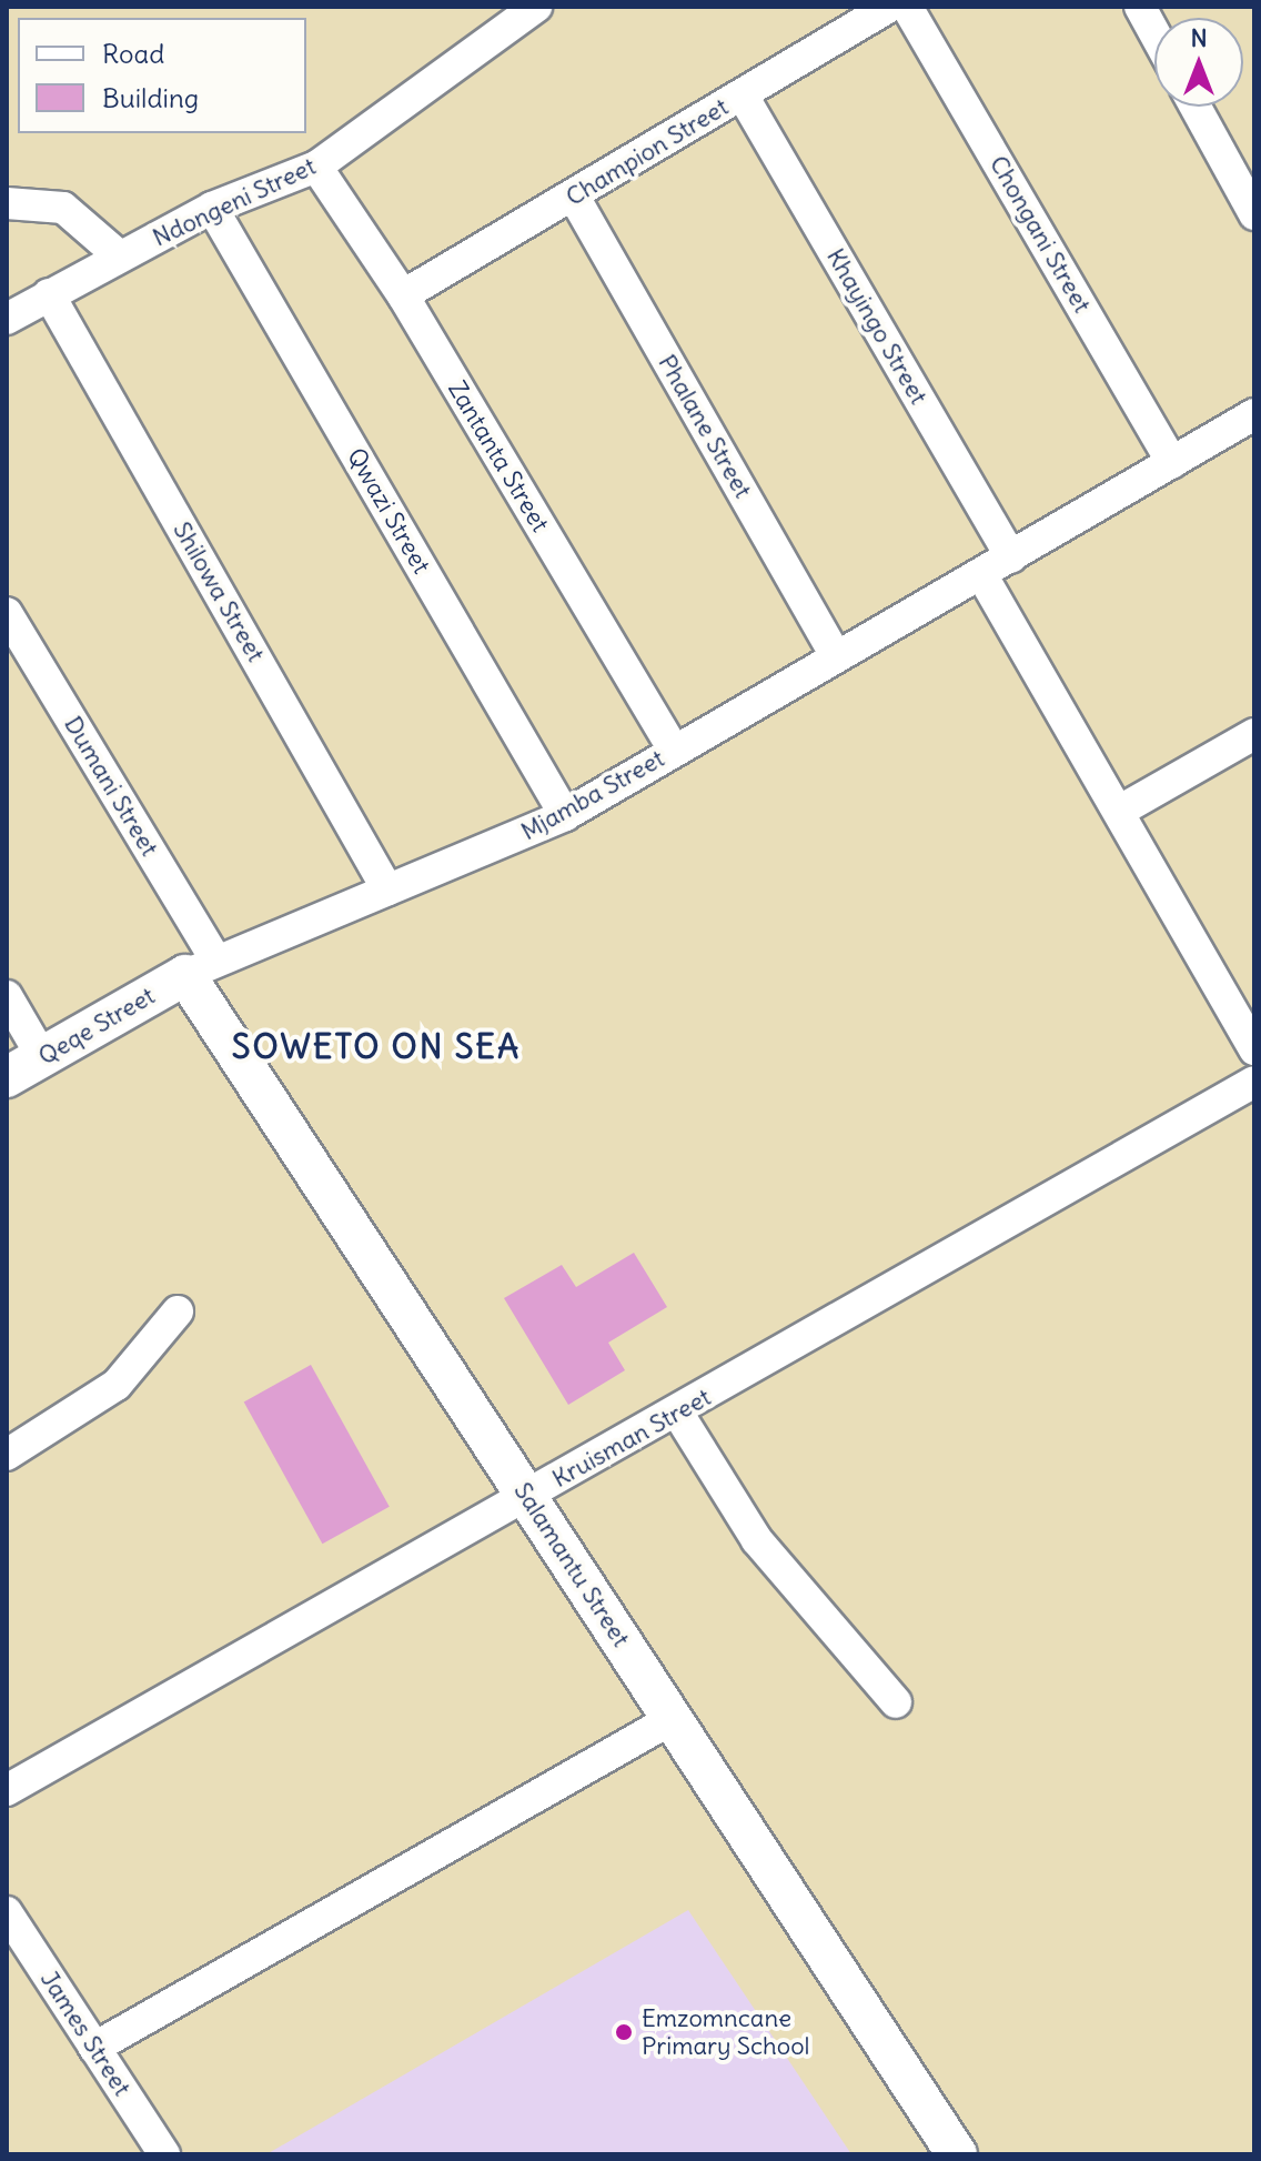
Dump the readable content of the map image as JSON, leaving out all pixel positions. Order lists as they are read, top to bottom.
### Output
{
  "streets": {
    "street": [
      "Champion Street",
      "Ndongeni Street",
      "Chongani Street",
      "Khayingo Street",
      "Phalane Street",
      "Zantanta Street",
      "Qwazi Street",
      "Shilowa Street",
      "Dumani Street",
      "Mjamba Street",
      "Qeqe Street",
      "Kruisman Street",
      "Salamantu Street",
      "James Street"
    ]
  },
  "crossings": [
    ["Champion Street", "Khayingo Street"],
    ["Champion Street", "Phalane Street"],
    ["Champion Street", "Zantanta Street"],
    ["Ndongeni Street", "Zantanta Street"],
    ["Ndongeni Street", "Qwazi Street"],
    ["Ndongeni Street", "Shilowa Street"],
    ["Chongani Street", "Mjamba Street"],
    ["Khayingo Street", "Mjamba Street"],
    ["Phalane Street", "Mjamba Street"],
    ["Zantanta Street", "Mjamba Street"],
    ["Qwazi Street", "Mjamba Street"],
    ["Shilowa Street", "Mjamba Street"],
    ["Dumani Street", "Mjamba Street"],
    ["Dumani Street", "Qeqe Street"],
    ["Dumani Street", "Salamantu Street"],
    ["Mjamba Street", "Qeqe Street"],
    ["Mjamba Street", "Salamantu Street"],
    ["Qeqe Street", "Salamantu Street"],
    ["Kruisman Street", "Salamantu Street"]
  ],
  "districts": ["SOWETO ON SEA"],
  "places": ["Emzomncane Primary School"],
  "legend": ["Road", "Building"],
  "north": "top"
}
